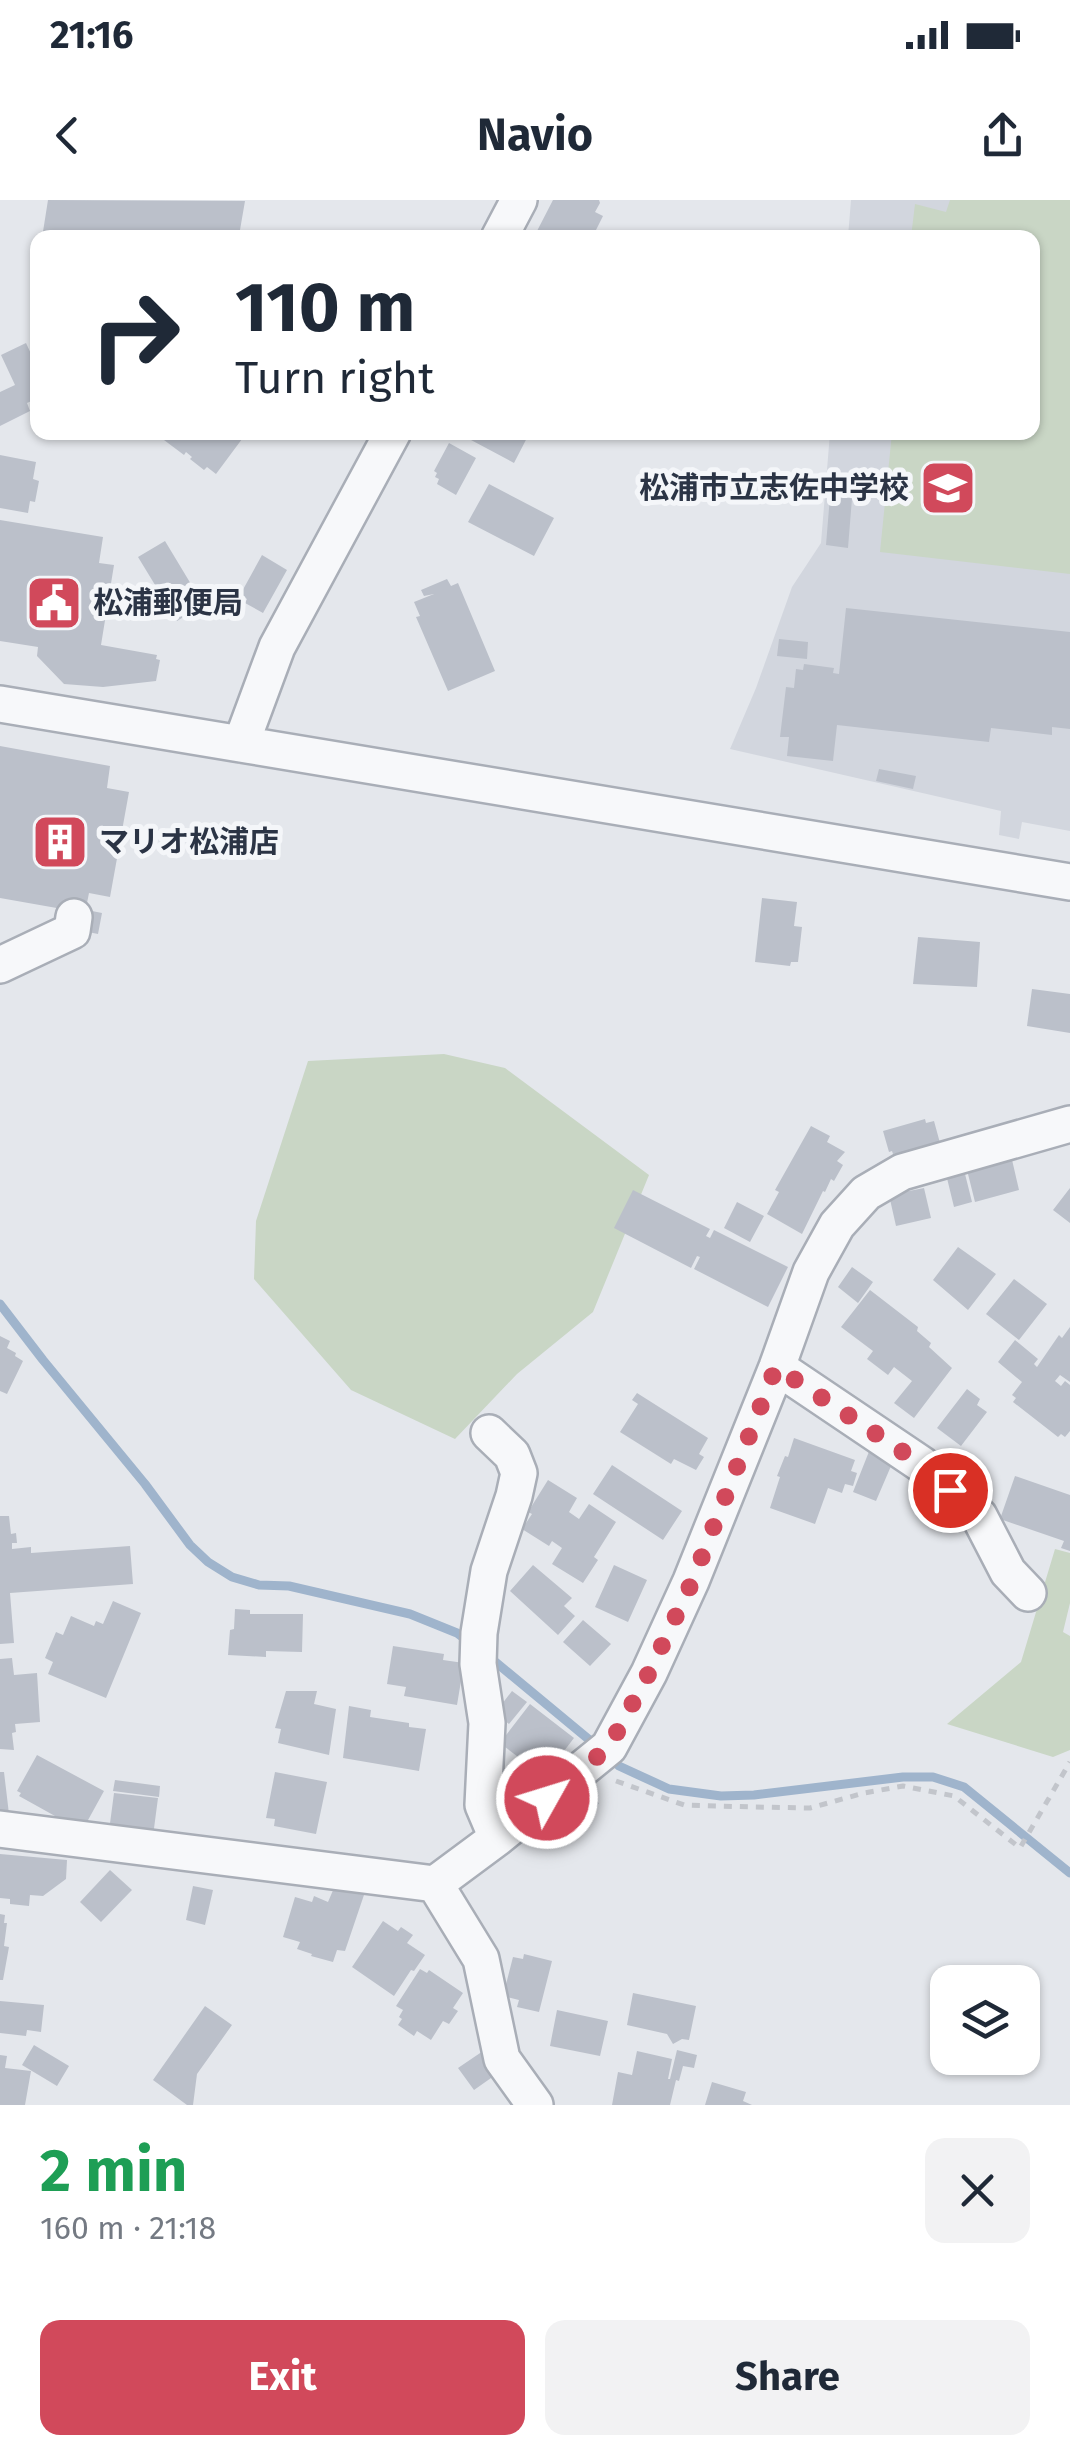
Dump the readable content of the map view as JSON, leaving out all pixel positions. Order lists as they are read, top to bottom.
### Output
{
  "places": {
    "school or university": ["松浦市立志佐中学校"],
    "public building": ["松浦郵便局"],
    "building": ["マリオ松浦店"]
  },
  "page": {
    "status": "21:16",
    "header": "Navio",
    "turn": ["110 m", "Turn right"],
    "heading": ["2 min", "160 m · 21:18"],
    "buttons": ["Exit", "Share"]
  }
}
